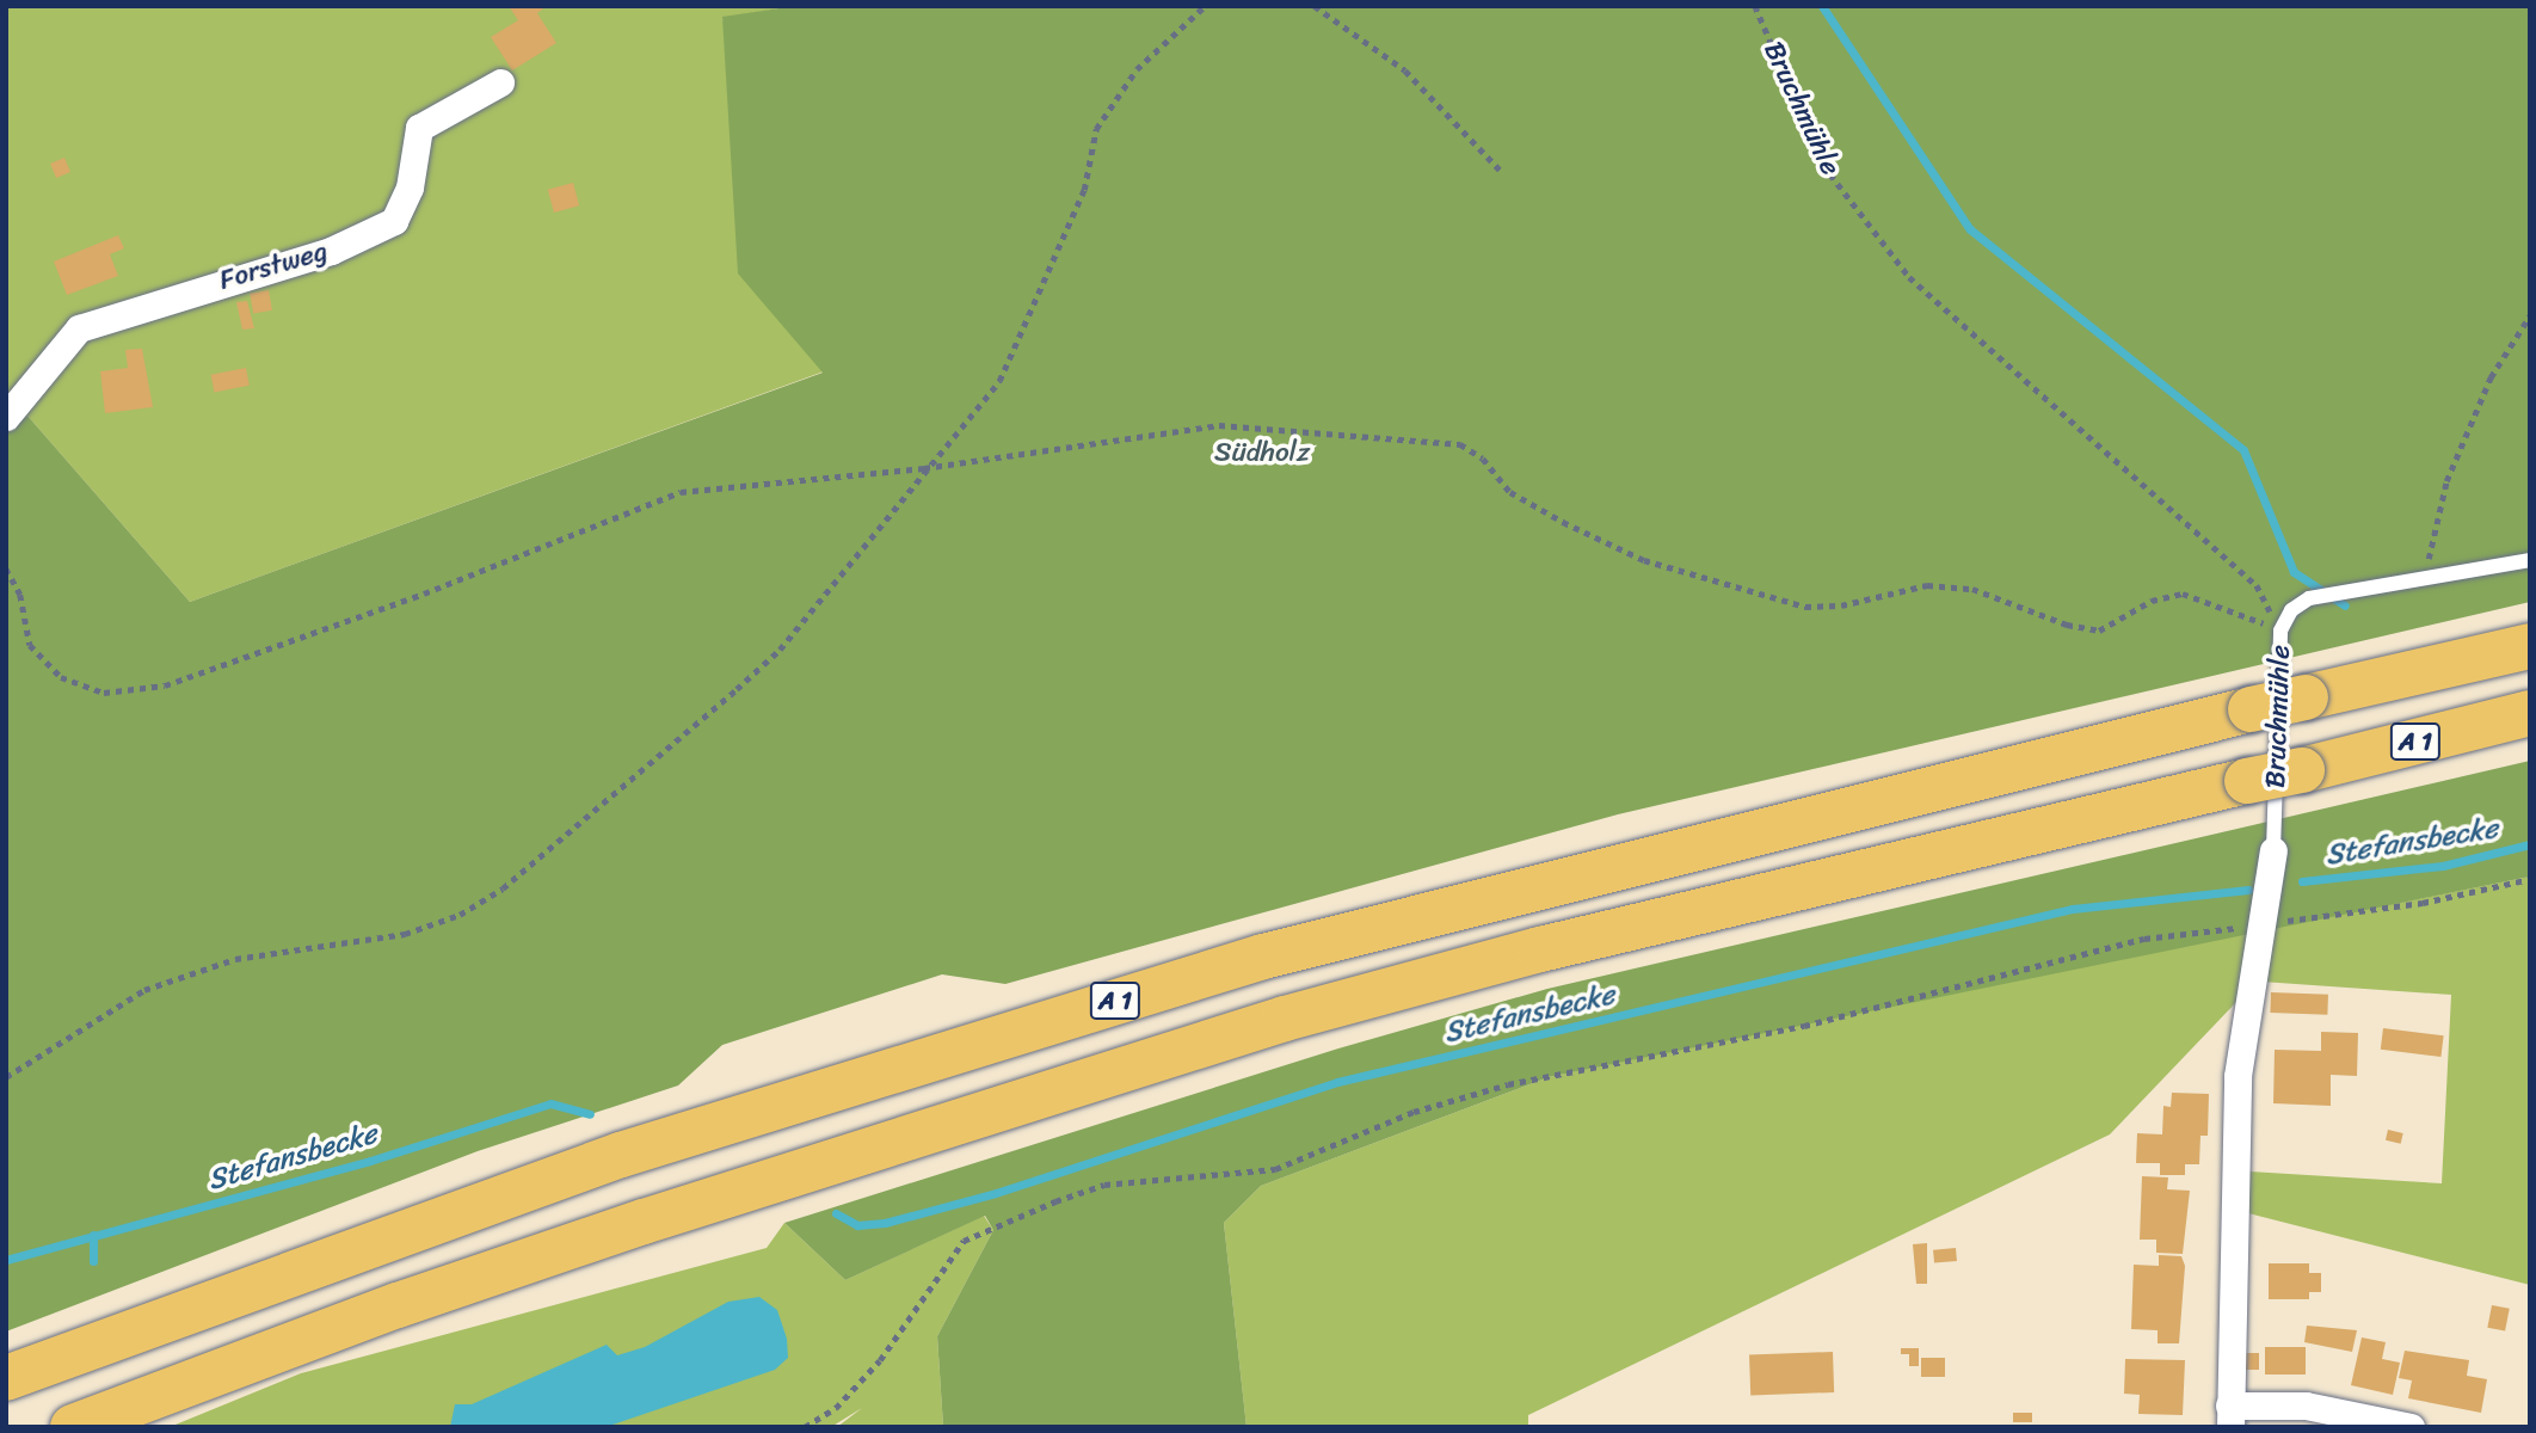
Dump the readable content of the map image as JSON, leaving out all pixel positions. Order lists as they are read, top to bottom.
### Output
{
  "streets": {
    "highway": ["A 1"],
    "street": ["Bruchmühle", "Forstweg"]
  },
  "water": ["Stefansbecke"],
  "parks": ["Südholz"]
}
